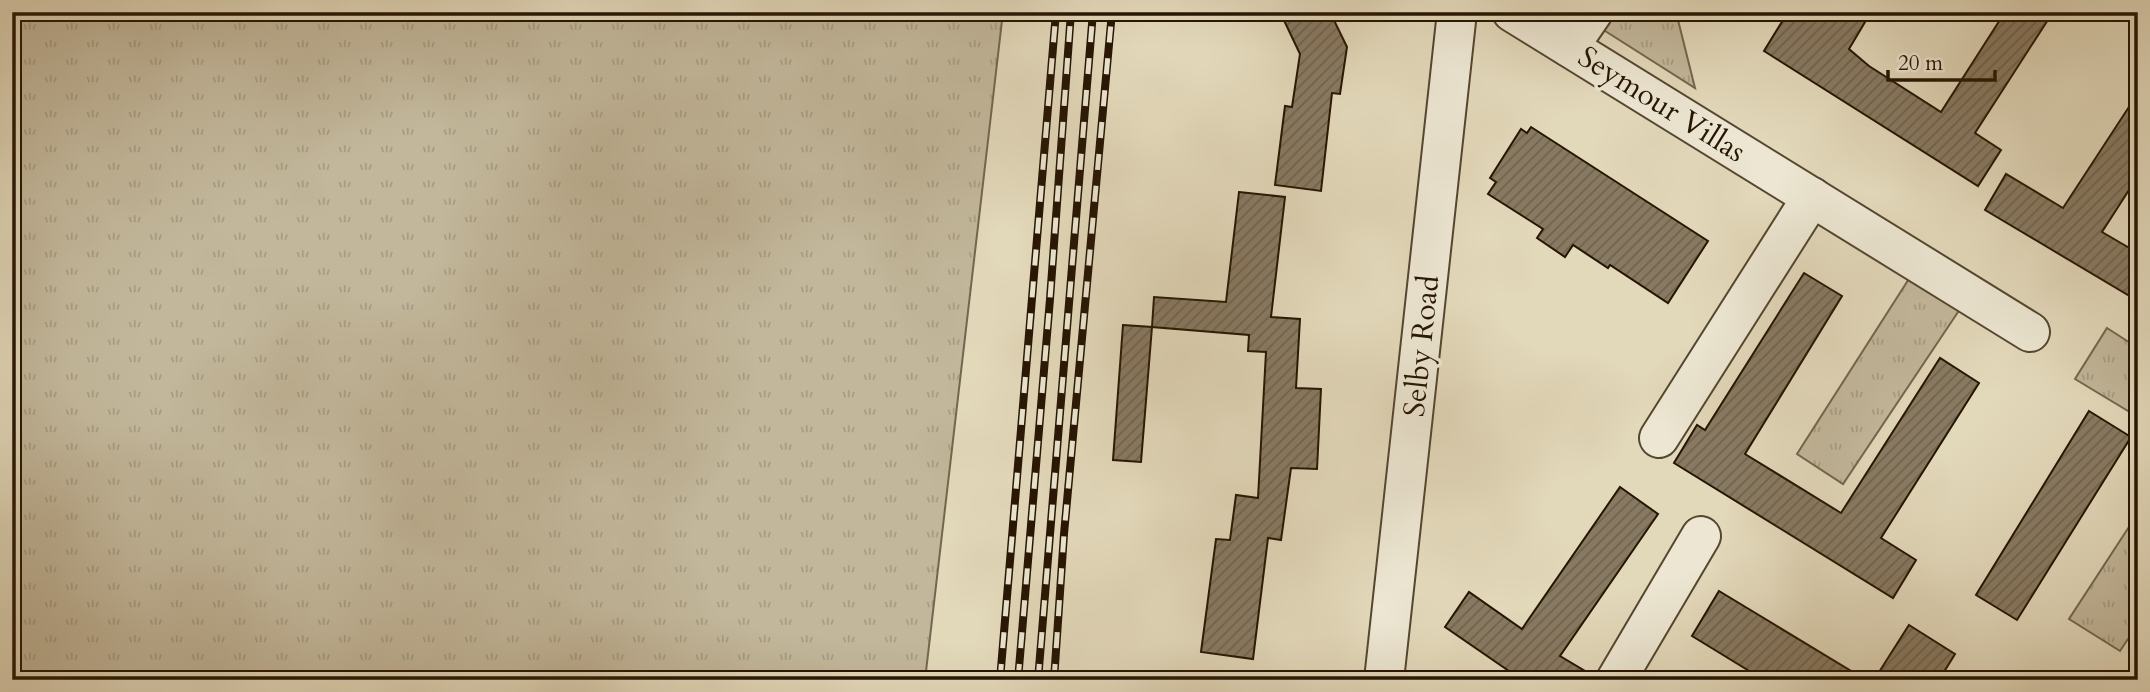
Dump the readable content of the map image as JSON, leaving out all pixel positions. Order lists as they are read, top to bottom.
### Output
{
  "streets": {
    "street": ["Seymour Villas", "Selby Road"]
  },
  "scale_bar": "20 m"
}
